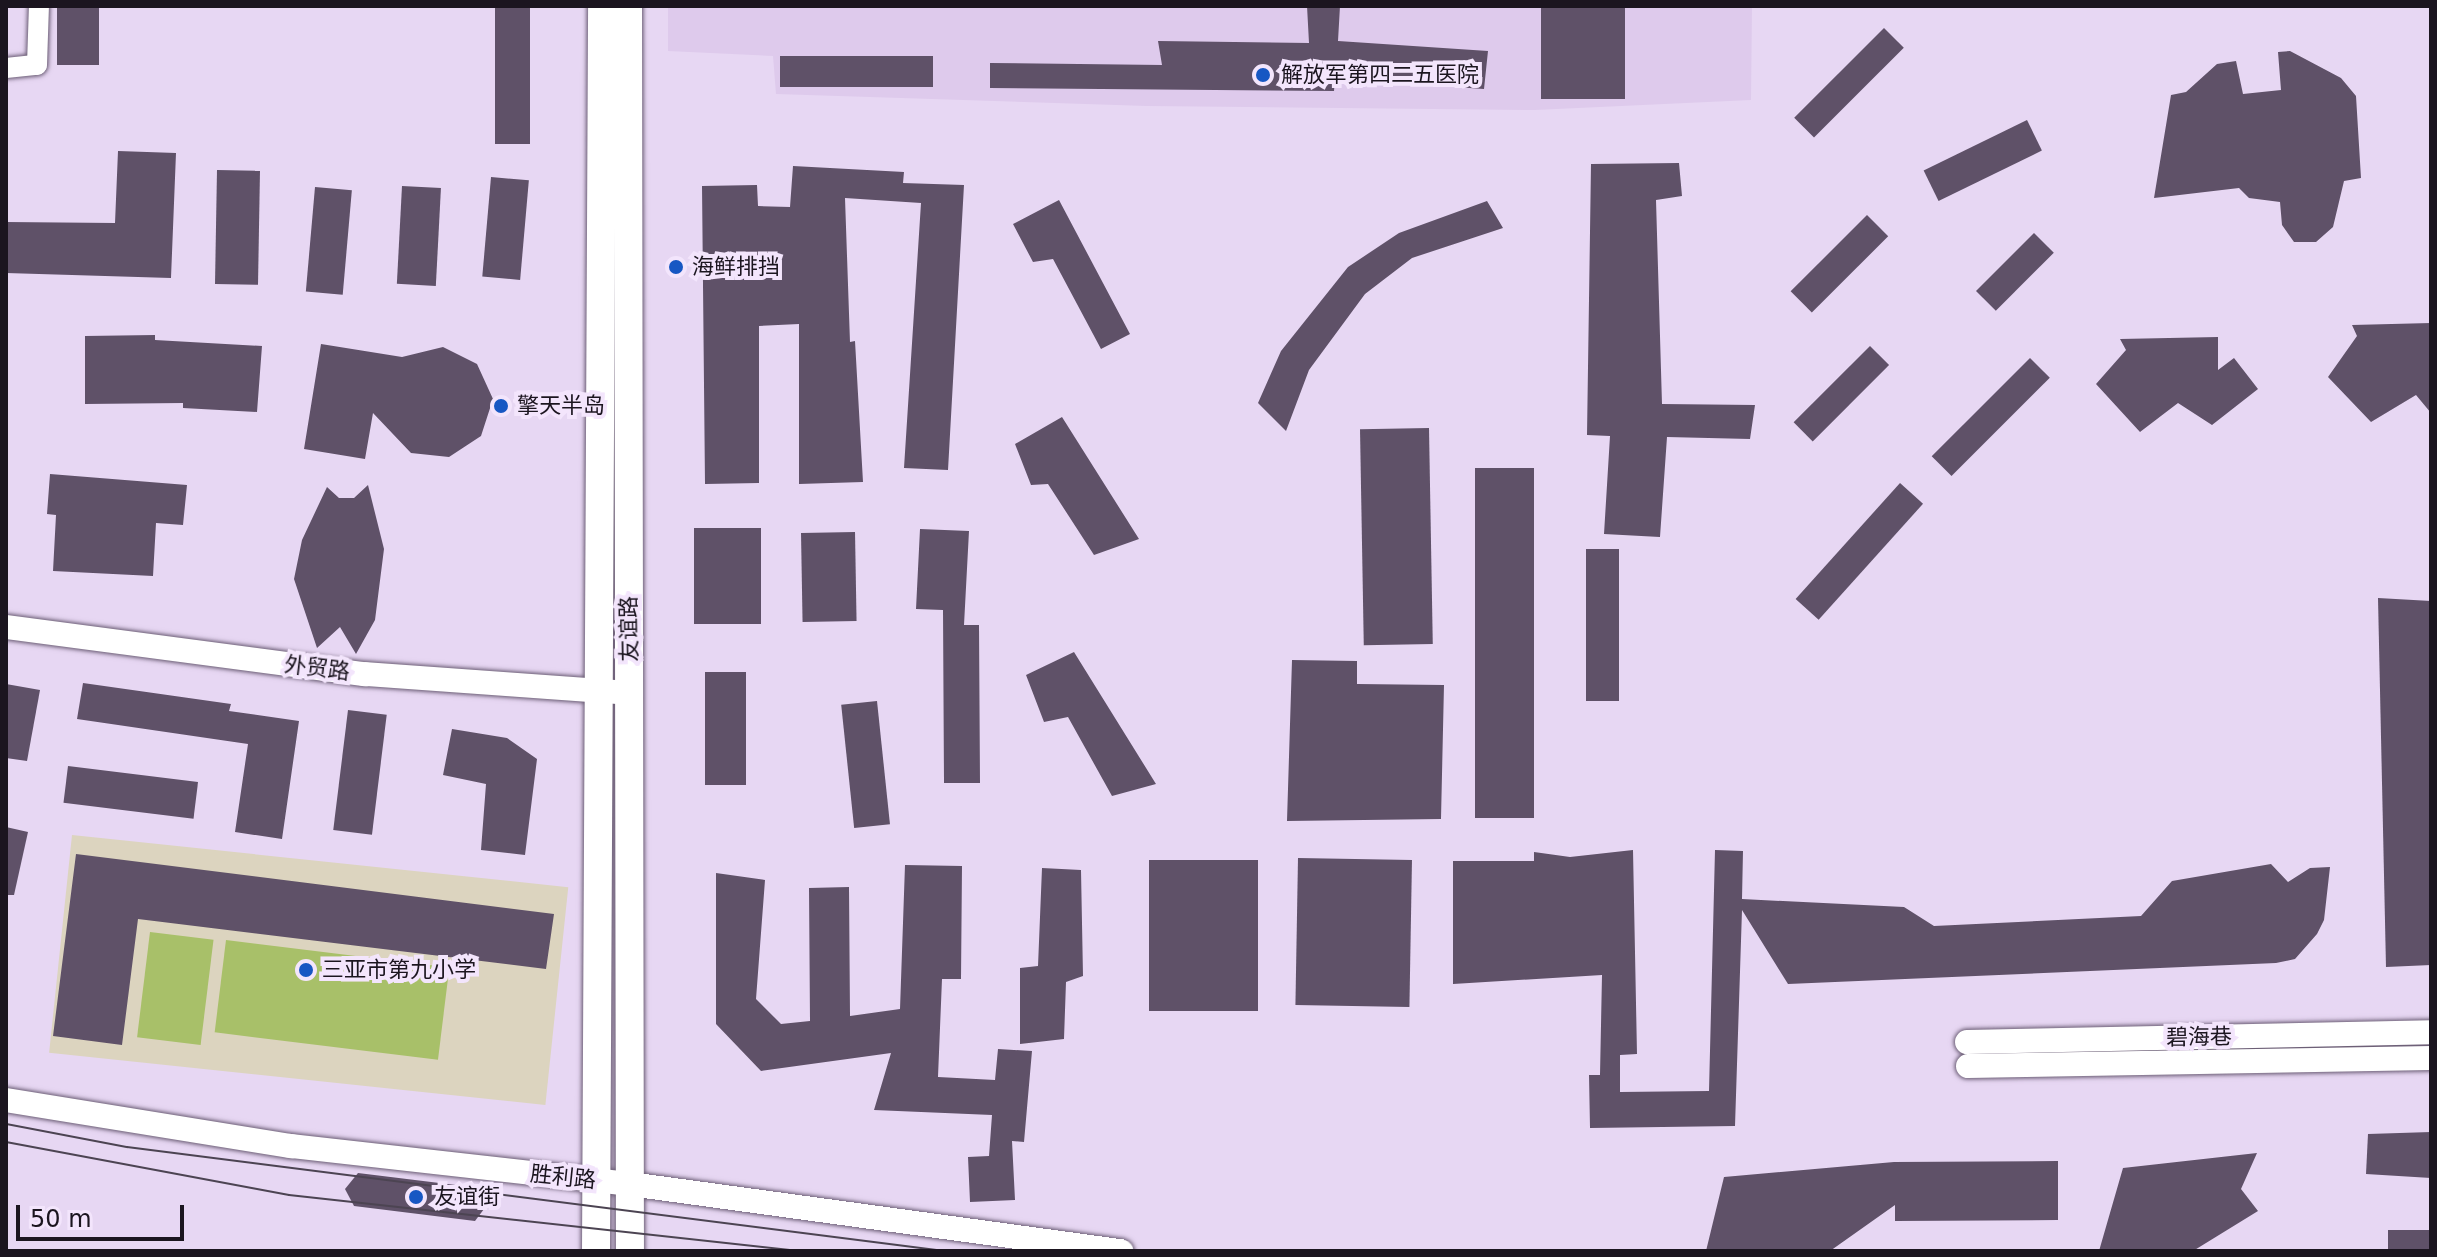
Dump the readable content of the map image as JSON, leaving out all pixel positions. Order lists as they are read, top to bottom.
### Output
{
  "streets": {
    "main road": ["友谊路"],
    "street": ["外贸路", "碧海巷", "胜利路"]
  },
  "crossings": [
    ["友谊路", "外贸路"],
    ["友谊路", "胜利路"]
  ],
  "places": [
    "解放军第四二五医院",
    "海鲜排挡",
    "擎天半岛",
    "三亚市第九小学",
    "友谊街"
  ],
  "scale_bar": "50 m"
}
